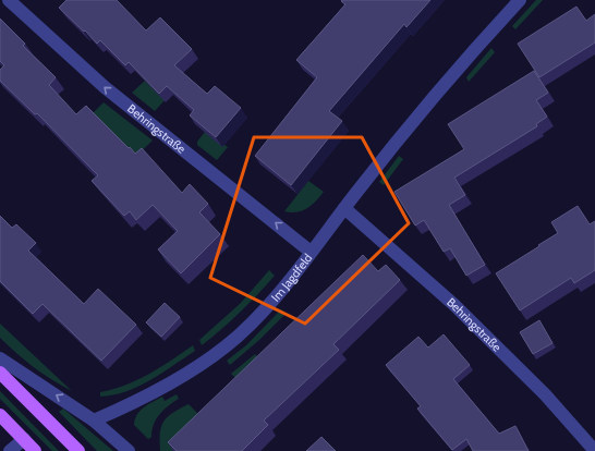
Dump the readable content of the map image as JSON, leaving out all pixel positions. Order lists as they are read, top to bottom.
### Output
{
  "streets": {
    "street": ["Behringstraße", "Im Jagdfeld"]
  },
  "crossings": [
    ["Behringstraße", "Im Jagdfeld"]
  ],
  "one_way": ["Behringstraße"]
}
